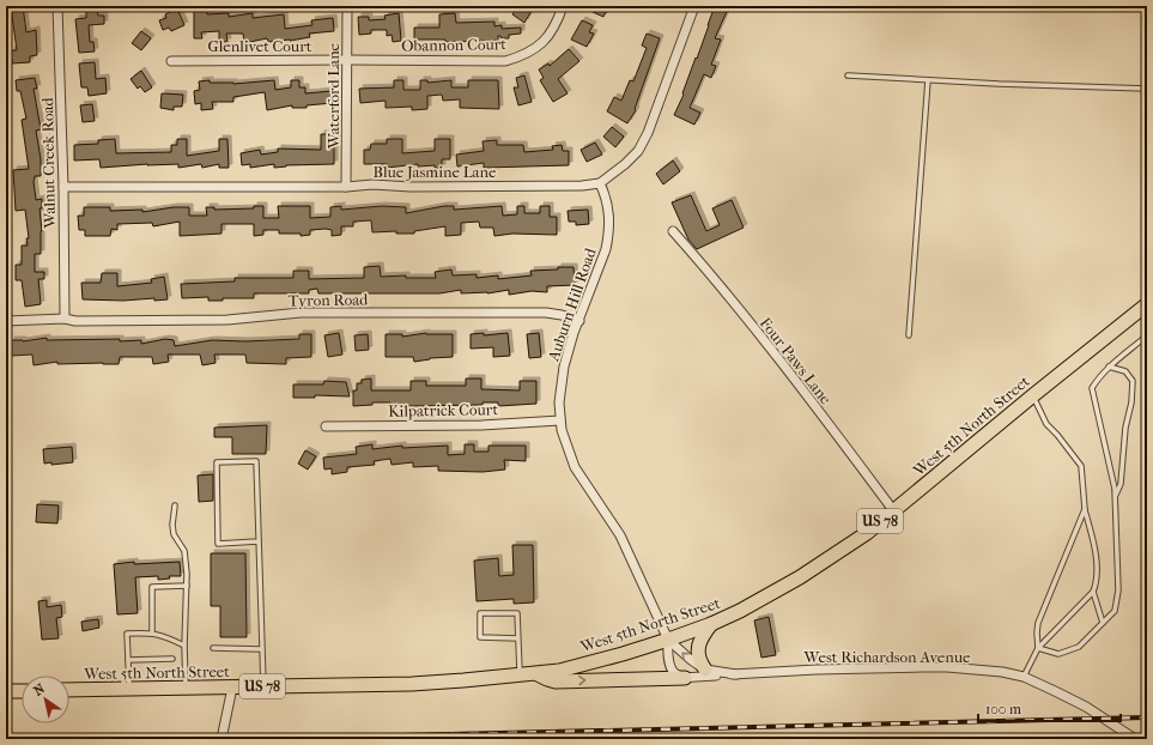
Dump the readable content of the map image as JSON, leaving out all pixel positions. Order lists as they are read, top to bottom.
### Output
{
  "streets": {
    "main road": ["West 5th North Street", "US 78"],
    "street": [
      "Obannon Court",
      "Glenlivet Court",
      "Waterford Lane",
      "Walnut Creek Road",
      "Blue Jasmine Lane",
      "Tyron Road",
      "Auburn Hill Road",
      "Four Paws Lane",
      "Kilpatrick Court",
      "West Richardson Avenue"
    ]
  },
  "crossings": [
    ["Obannon Court", "Glenlivet Court"],
    ["Obannon Court", "Waterford Lane"],
    ["Glenlivet Court", "Waterford Lane"],
    ["Waterford Lane", "Blue Jasmine Lane"],
    ["Walnut Creek Road", "Blue Jasmine Lane"],
    ["Walnut Creek Road", "Tyron Road"],
    ["Blue Jasmine Lane", "Auburn Hill Road"],
    ["Tyron Road", "Auburn Hill Road"],
    ["Auburn Hill Road", "Kilpatrick Court"],
    ["Auburn Hill Road", "West 5th North Street"],
    ["Auburn Hill Road", "West Richardson Avenue"],
    ["Four Paws Lane", "West 5th North Street"],
    ["West 5th North Street", "West Richardson Avenue"]
  ],
  "scale_bar": "100 m",
  "north": "top left"
}
